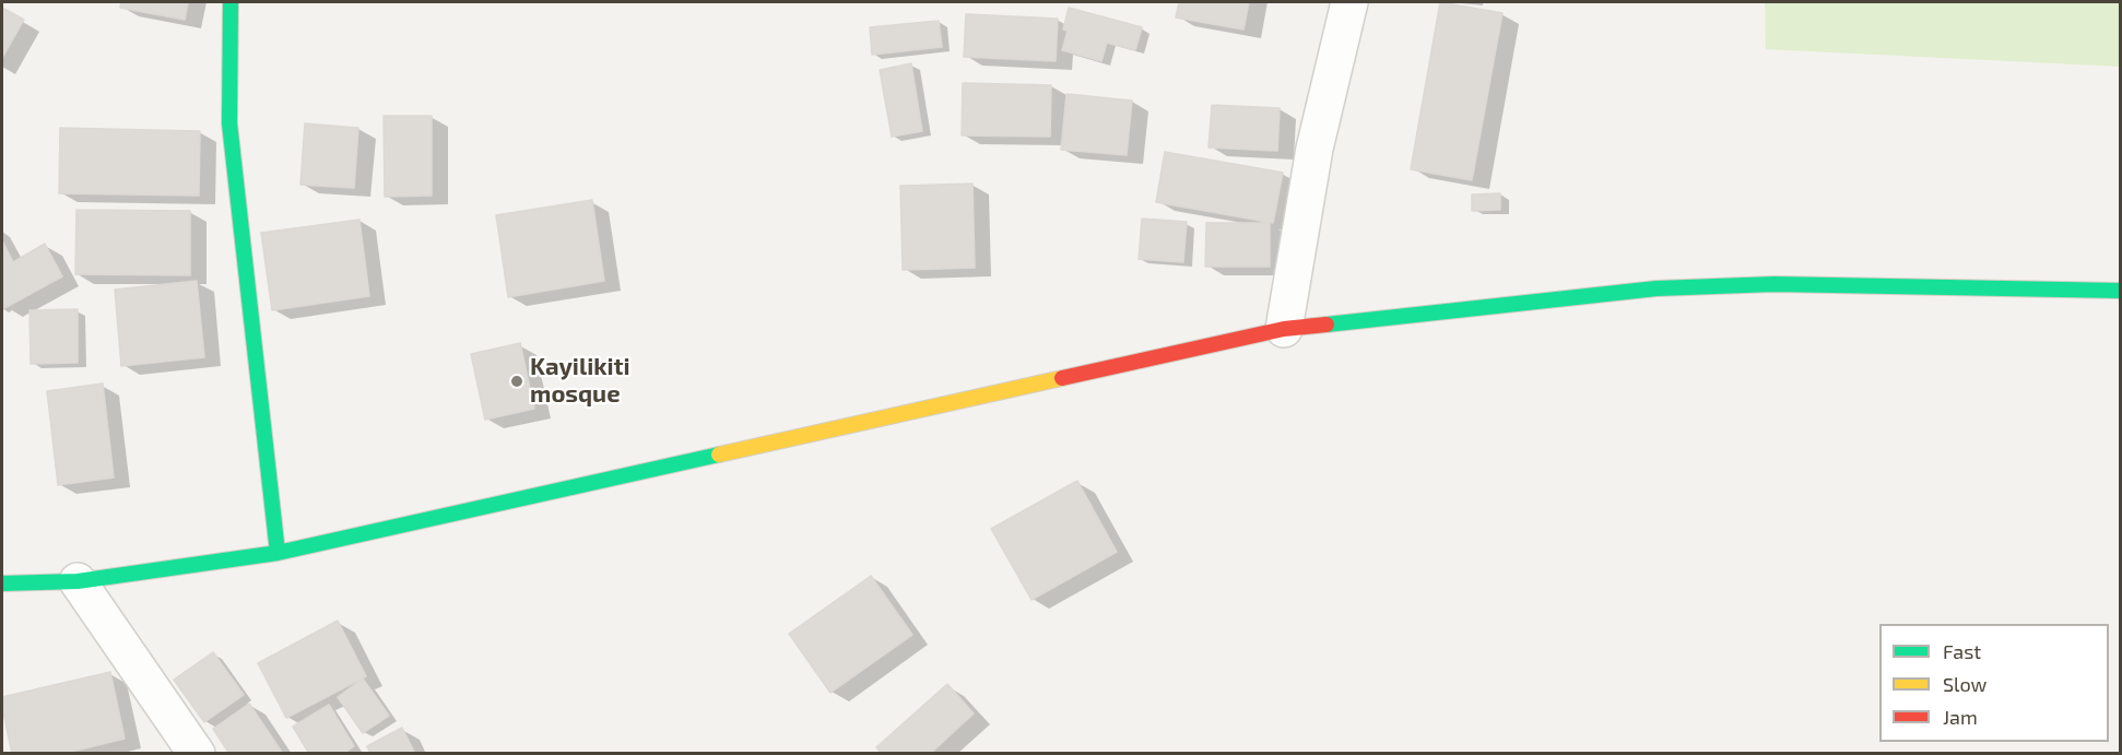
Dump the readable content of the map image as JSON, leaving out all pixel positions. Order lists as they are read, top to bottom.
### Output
{
  "places": ["Kayilikiti mosque"],
  "legend": ["Fast", "Slow", "Jam"]
}
